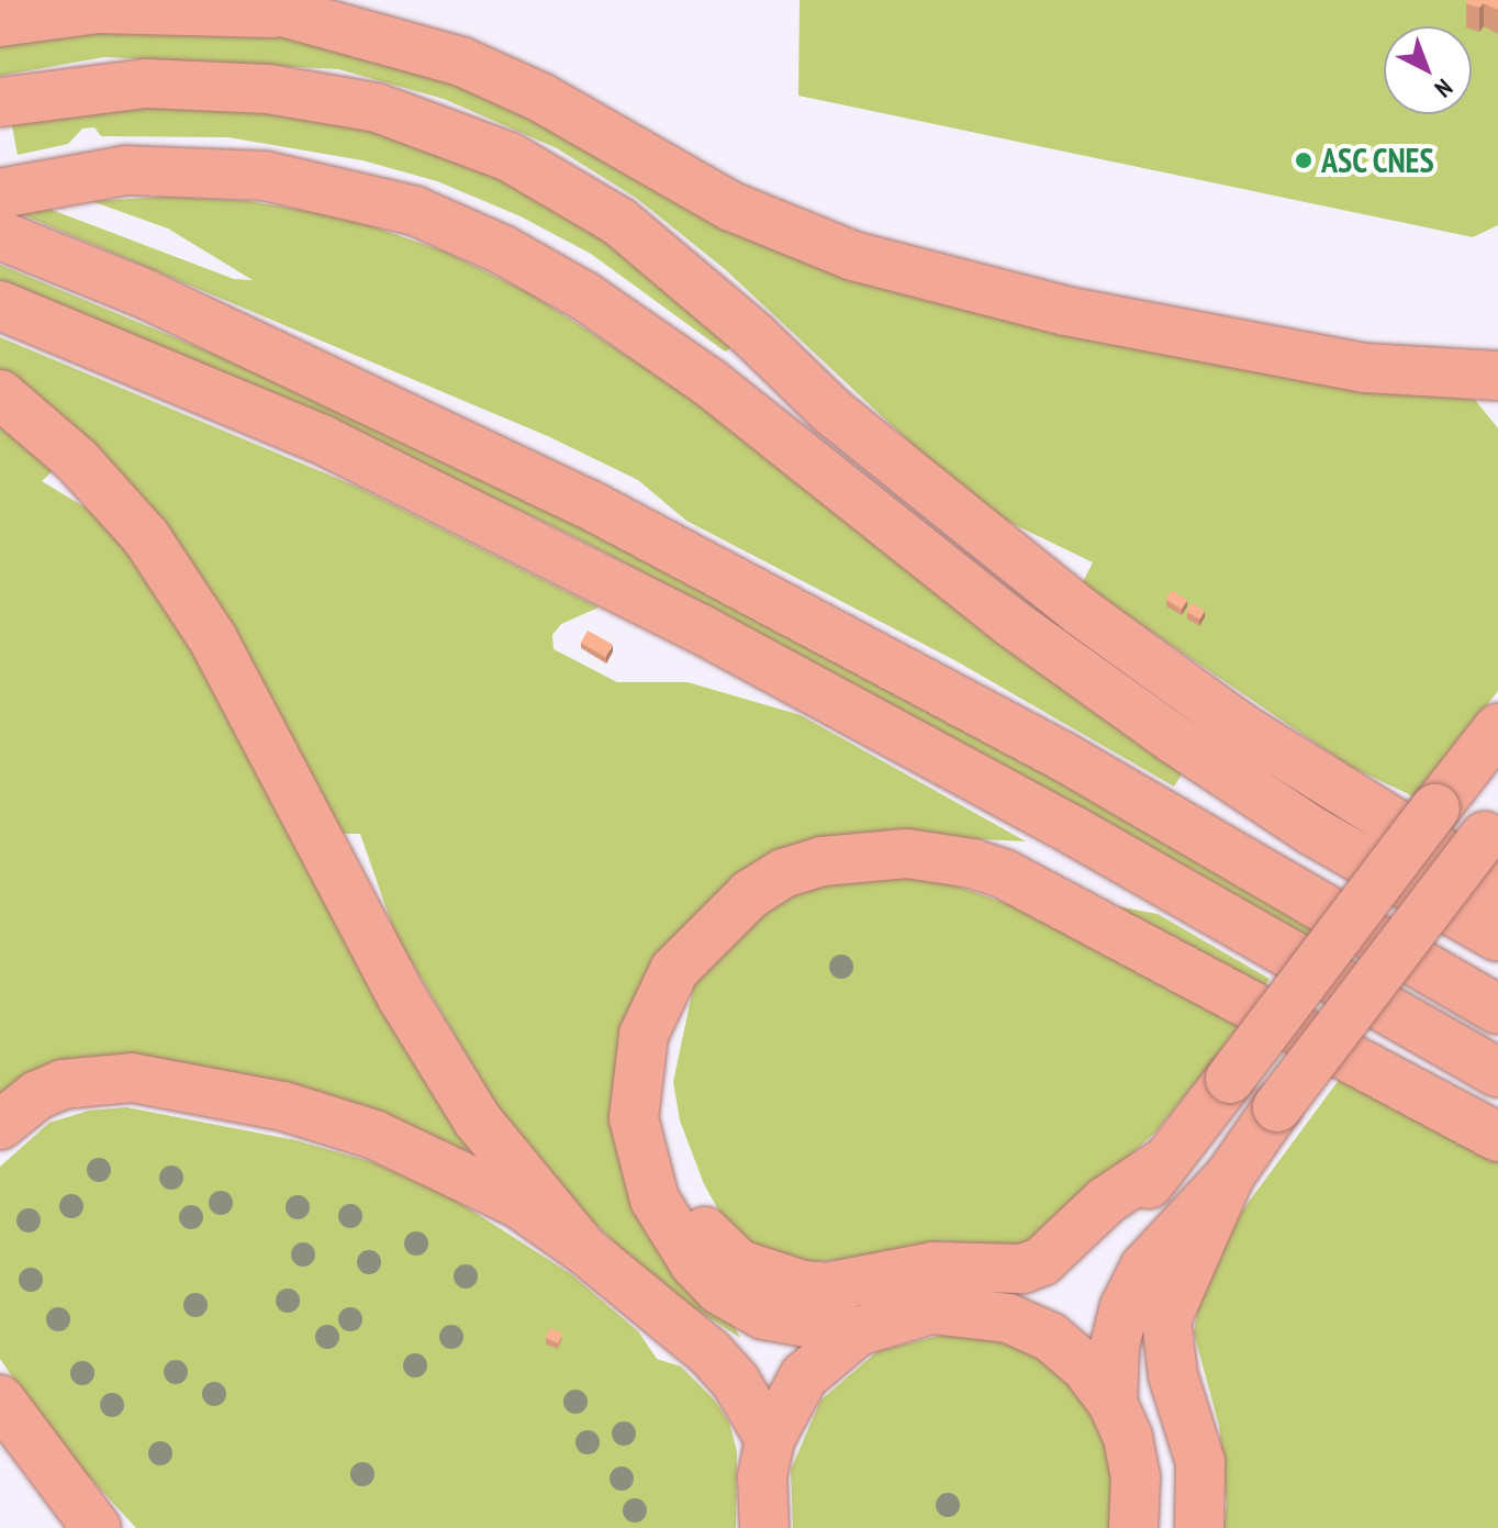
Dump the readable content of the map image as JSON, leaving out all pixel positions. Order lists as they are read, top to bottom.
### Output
{
  "places": ["ASC CNES"],
  "north": "bottom right"
}
